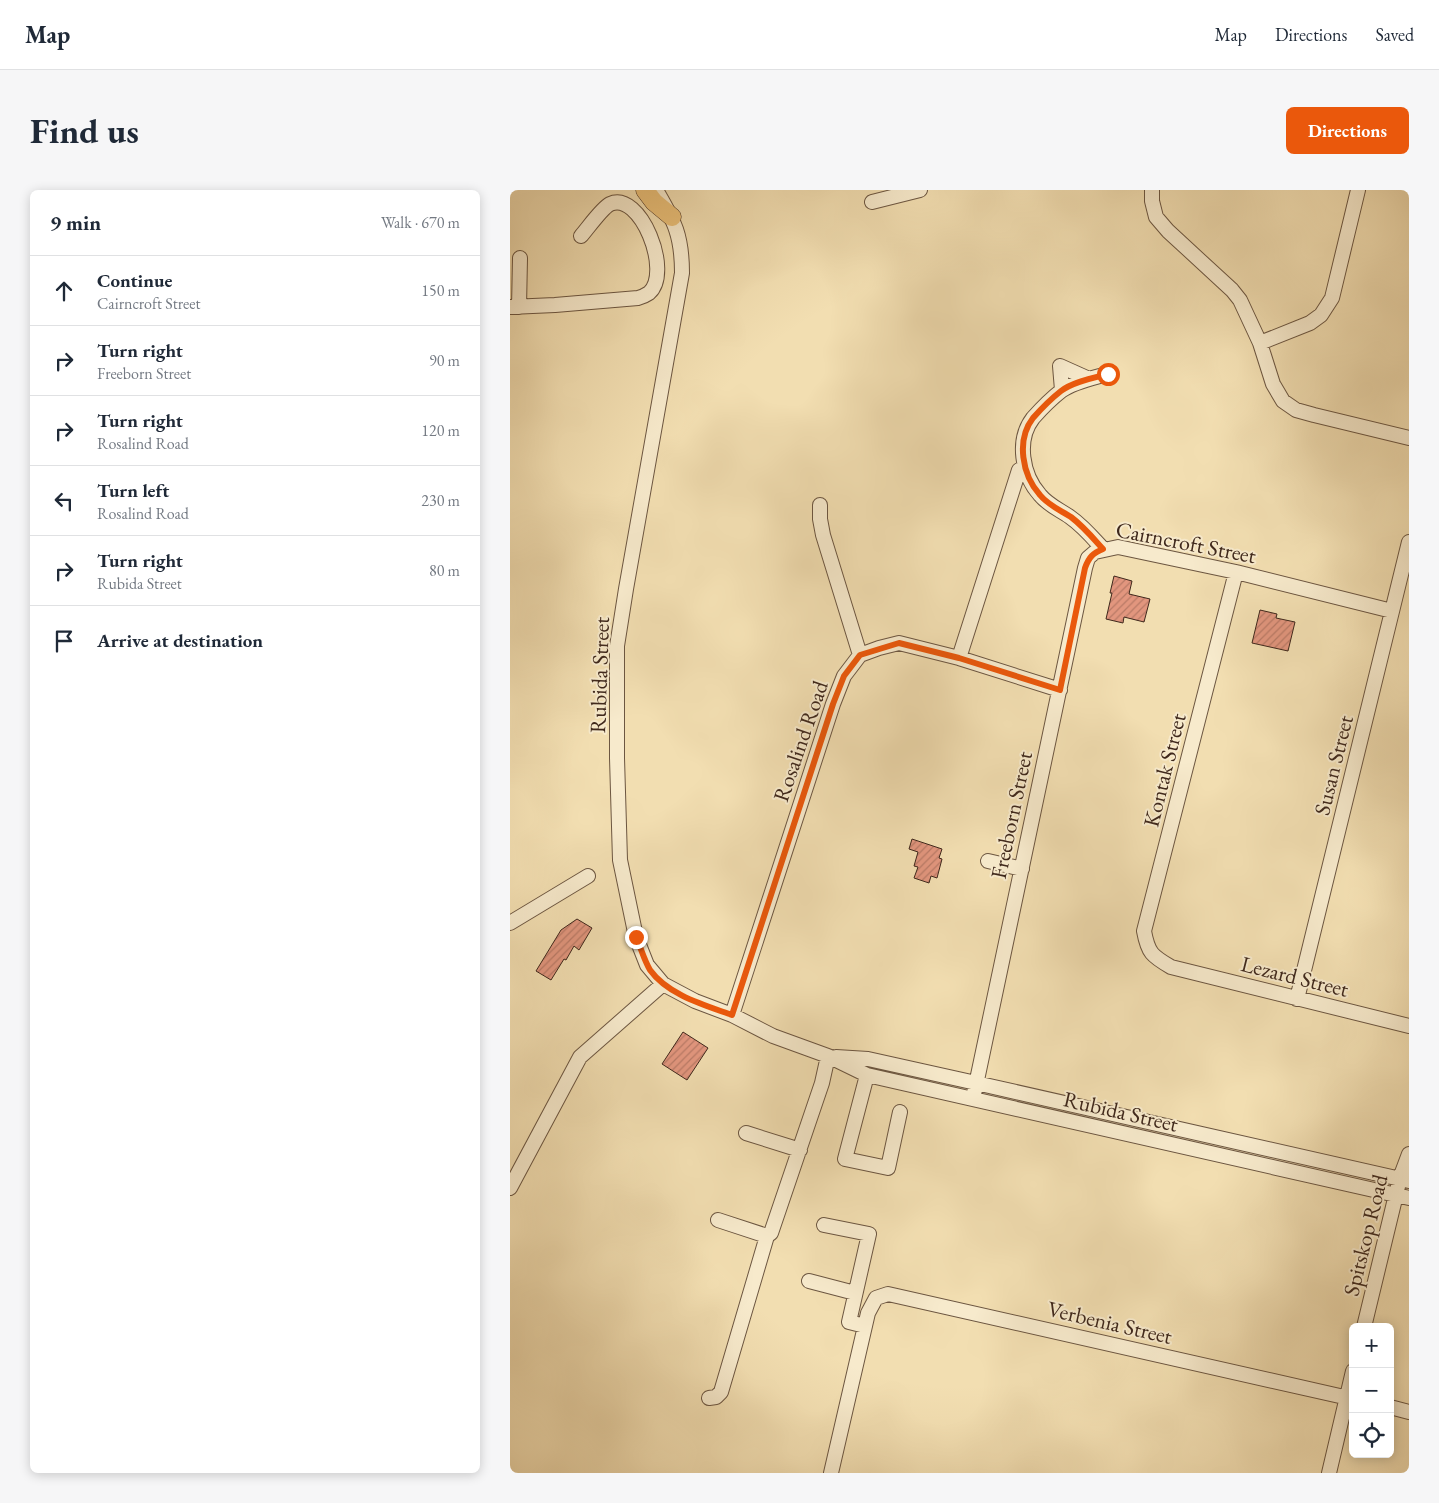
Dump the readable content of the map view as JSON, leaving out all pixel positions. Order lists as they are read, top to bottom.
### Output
{
  "streets": {
    "street": [
      "Cairncroft Street",
      "Rubida Street",
      "Rosalind Road",
      "Susan Street",
      "Kontak Street",
      "Freeborn Street",
      "Lezard Street",
      "Spitskop Road",
      "Verbenia Street"
    ]
  },
  "crossings": [
    ["Cairncroft Street", "Susan Street"],
    ["Cairncroft Street", "Kontak Street"],
    ["Cairncroft Street", "Freeborn Street"],
    ["Rubida Street", "Rosalind Road"],
    ["Rubida Street", "Freeborn Street"],
    ["Rubida Street", "Spitskop Road"],
    ["Susan Street", "Lezard Street"],
    ["Kontak Street", "Lezard Street"]
  ],
  "page": {
    "header": "Map",
    "nav": ["Map", "Directions", "Saved"],
    "buttons": "Directions",
    "title": "Find us",
    "heading": ["9 min", "Walk · 670 m"],
    "list": [
      ["Continue", "Cairncroft Street", "150 m"],
      ["Turn right", "Freeborn Street", "90 m"],
      ["Turn right", "Rosalind Road", "120 m"],
      ["Turn left", "Rosalind Road", "230 m"],
      ["Turn right", "Rubida Street", "80 m"],
      "Arrive at destination"
    ],
    "map_buttons": ["+", "−"]
  }
}
